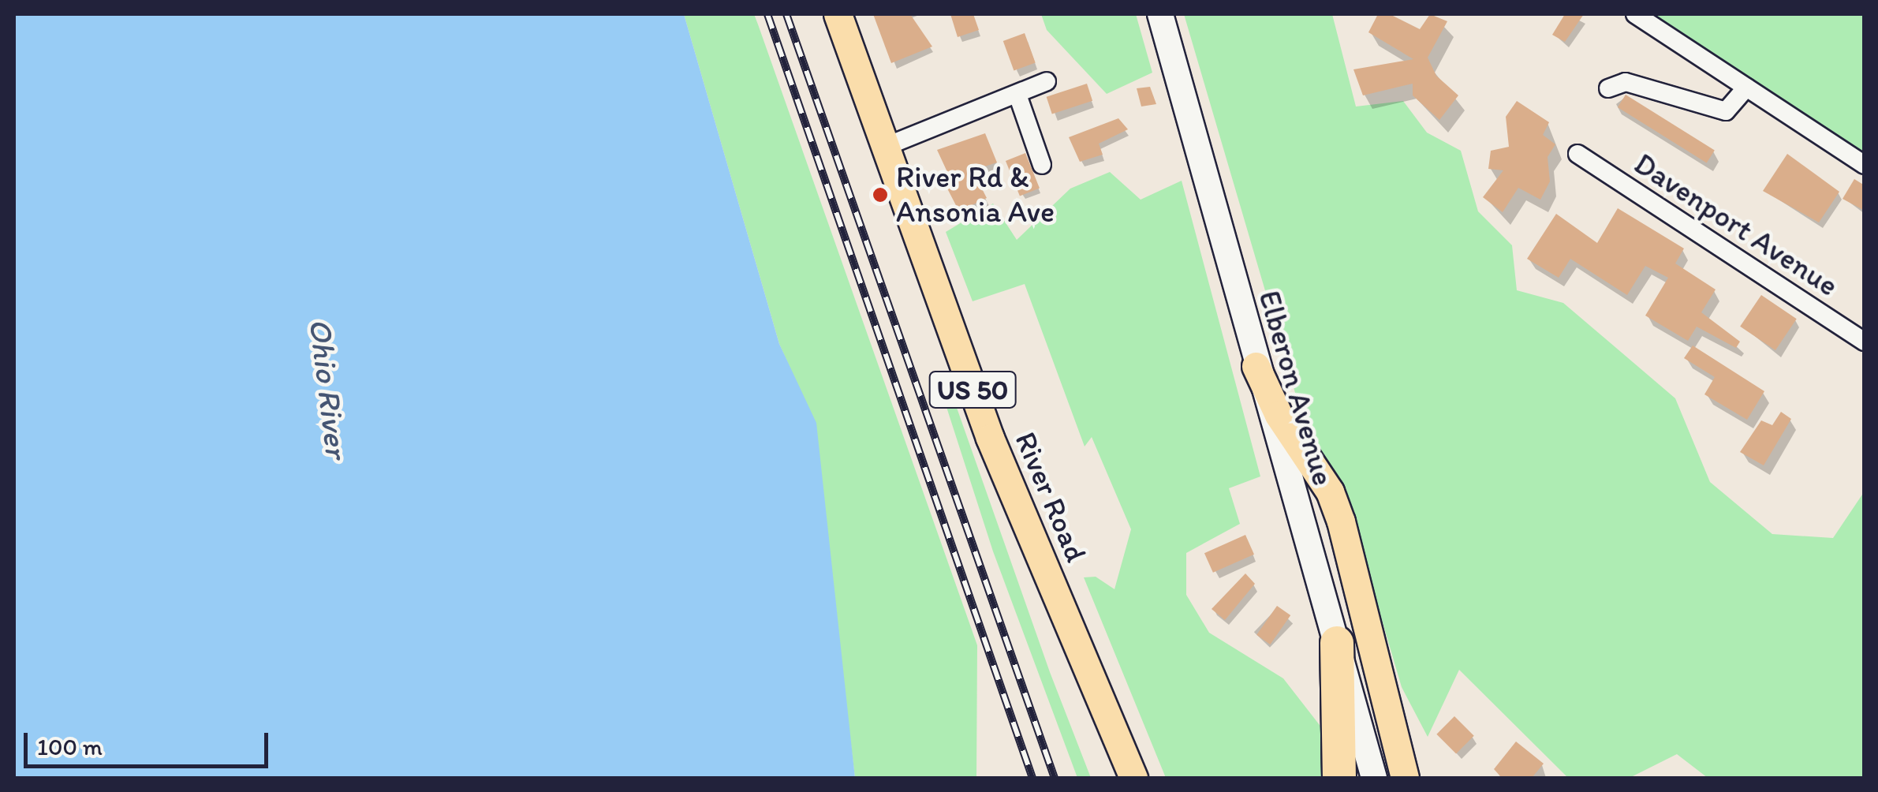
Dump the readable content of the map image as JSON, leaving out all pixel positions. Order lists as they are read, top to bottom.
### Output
{
  "streets": {
    "main road": ["US 50", "River Road"],
    "street": ["Davenport Avenue", "Elberon Avenue"]
  },
  "water": ["Ohio River"],
  "places": ["River Rd & Ansonia Ave"],
  "scale_bar": "100 m"
}
